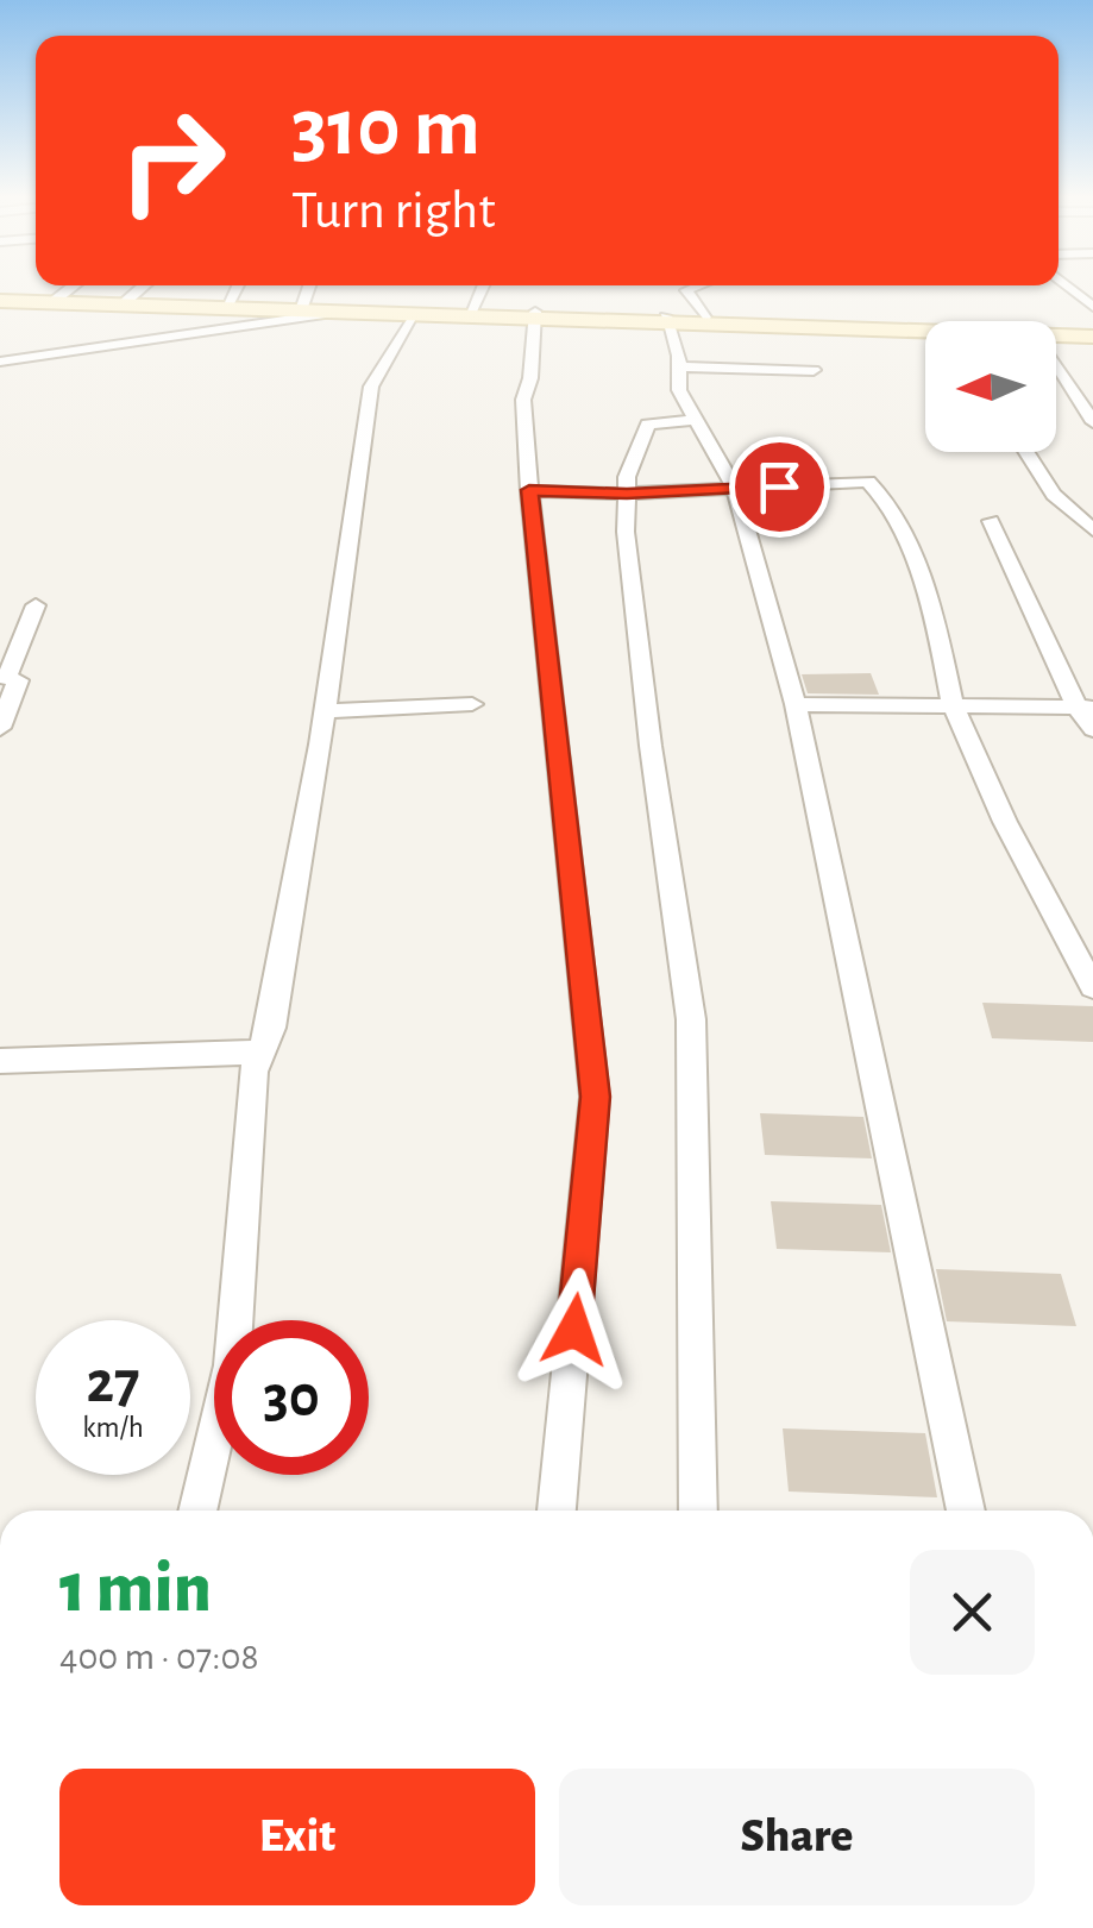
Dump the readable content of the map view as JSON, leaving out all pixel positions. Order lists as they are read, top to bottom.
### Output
{
  "north": "left",
  "page": {
    "turn": ["310 m", "Turn right"],
    "speed": "27 km/h",
    "limit": "30",
    "heading": ["1 min", "400 m · 07:08"],
    "buttons": ["Exit", "Share"]
  }
}
